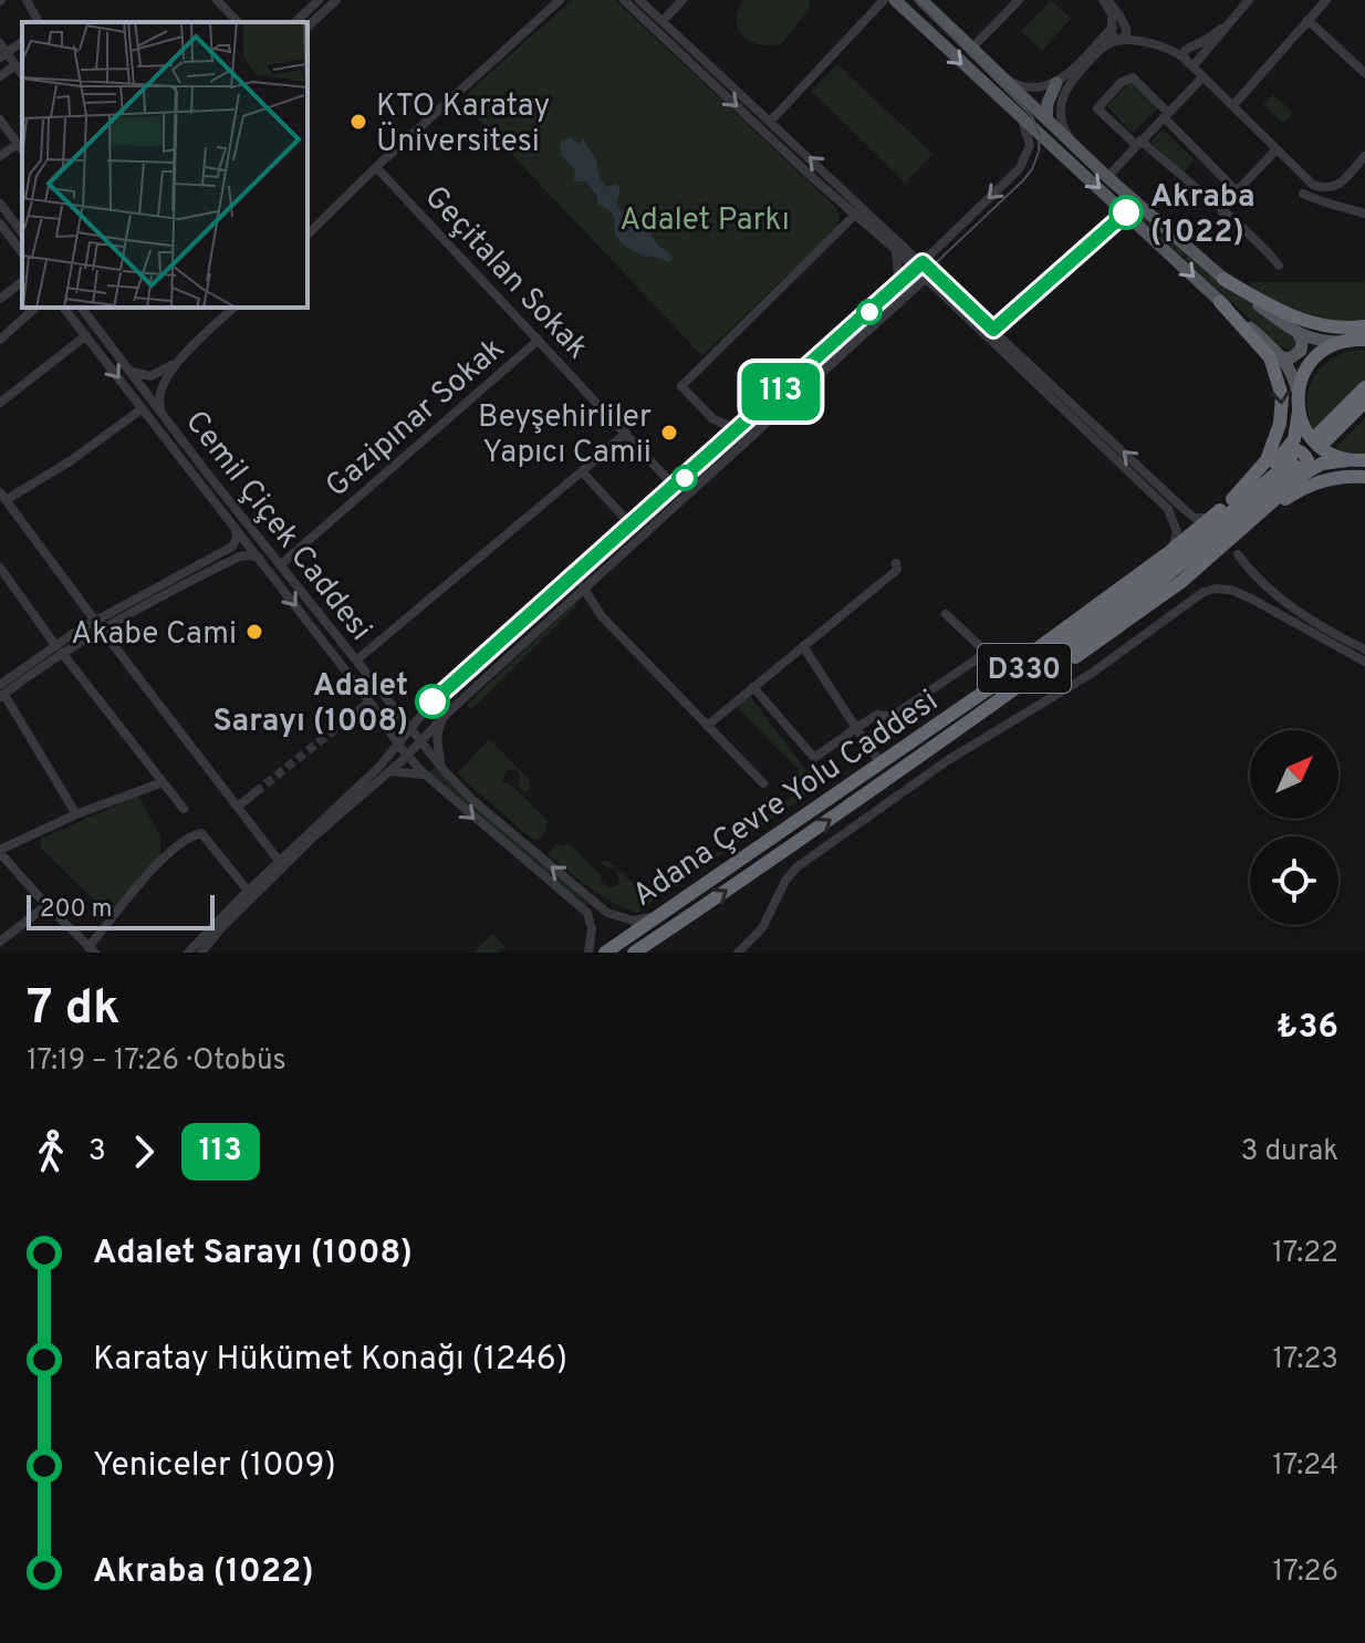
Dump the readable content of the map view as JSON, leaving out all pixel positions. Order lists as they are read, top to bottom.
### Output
{
  "streets": {
    "highway": ["D330", "Adana Çevre Yolu Caddesi"],
    "street": ["Geçitalan Sokak", "Gazipınar Sokak", "Cemil Çiçek Caddesi"]
  },
  "crossings": [
    ["Geçitalan Sokak", "Gazipınar Sokak"],
    ["Gazipınar Sokak", "Cemil Çiçek Caddesi"],
    ["Cemil Çiçek Caddesi", "Adana Çevre Yolu Caddesi"]
  ],
  "parks": ["Adalet Parkı"],
  "places": [
    "KTO Karatay Üniversitesi",
    "Akraba (1022)",
    "Beyşehirliler Yapıcı Camii",
    "Akabe Cami",
    "Adalet Sarayı (1008)"
  ],
  "lines": ["bus line 113"],
  "scale_bar": "200 m",
  "north": "top right",
  "page": {
    "on_map": "113",
    "scale": "200 m",
    "heading": ["7 dk", "17:19 – 17:26 · Otobüs", "₺36"],
    "legs": ["3", "113", "3 durak"],
    "list": [
      {
        "name": "Adalet Sarayı (1008)",
        "value": "17:22"
      },
      {
        "name": "Karatay Hükümet Konağı (1246)",
        "value": "17:23"
      },
      {
        "name": "Yeniceler (1009)",
        "value": "17:24"
      },
      {
        "name": "Akraba (1022)",
        "value": "17:26"
      }
    ]
  }
}
